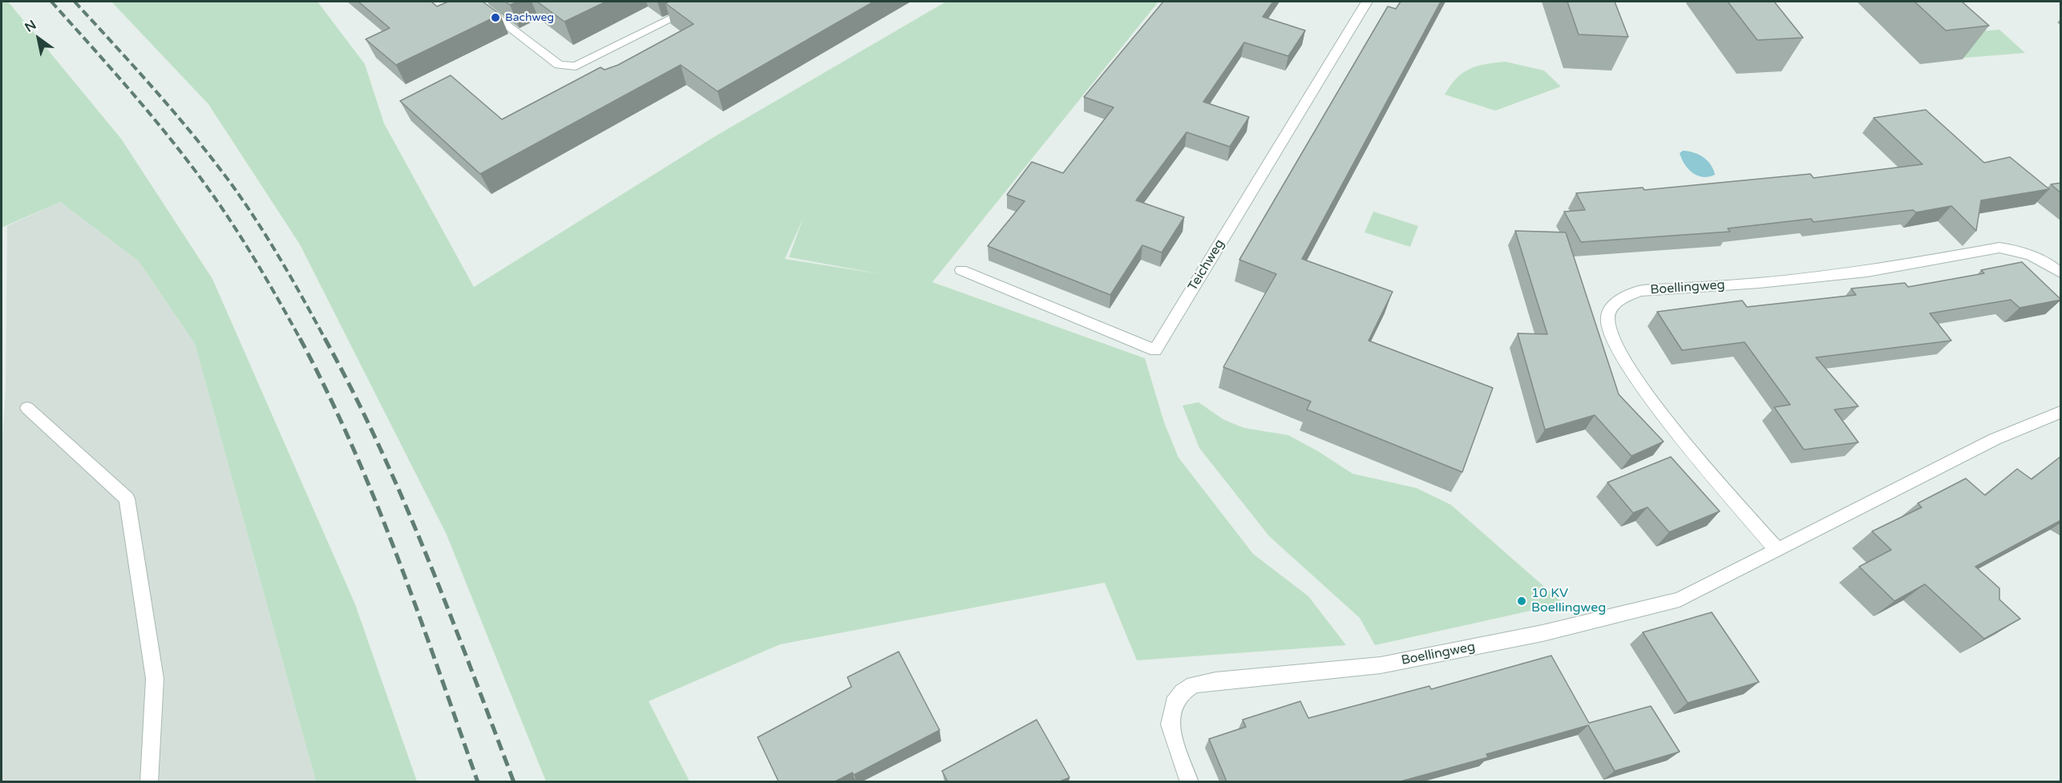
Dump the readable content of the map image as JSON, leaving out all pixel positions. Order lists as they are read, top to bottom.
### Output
{
  "streets": {
    "street": ["Teichweg", "Boellingweg"]
  },
  "places": ["Bachweg", "10 KV Boellingweg"],
  "north": "top left"
}
